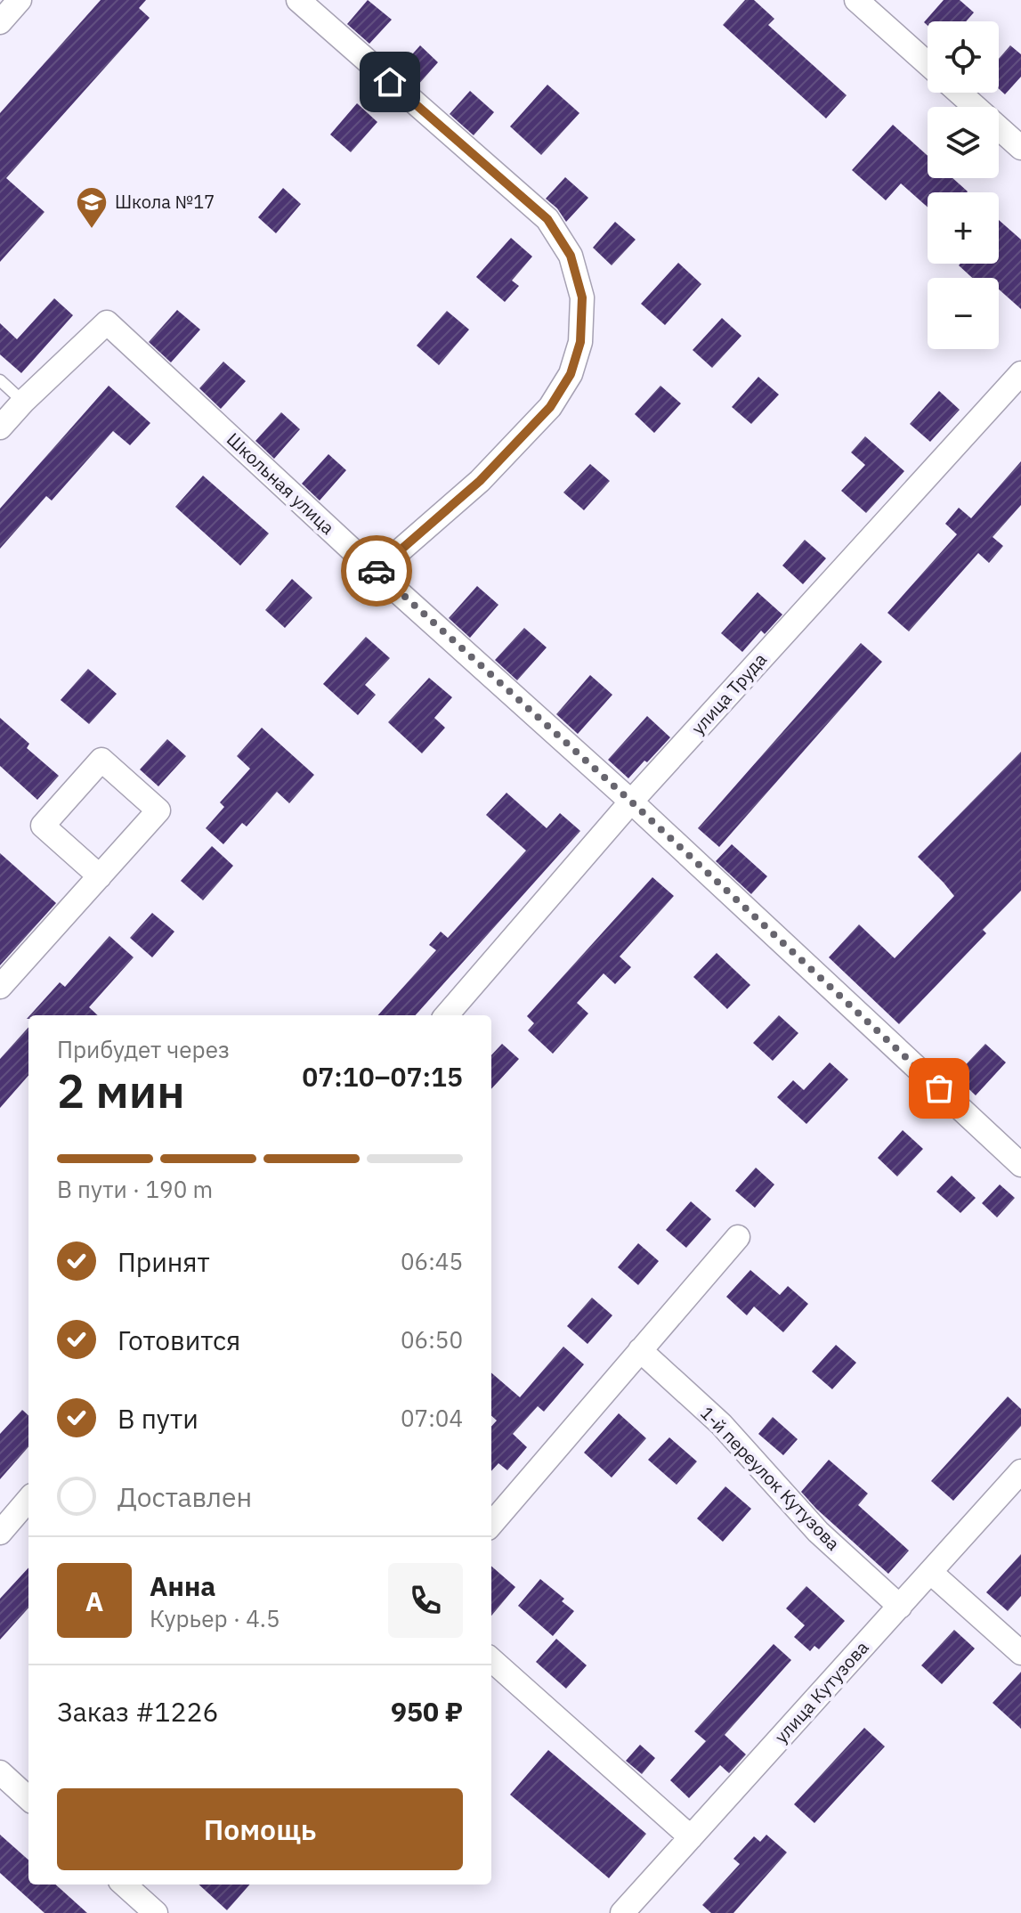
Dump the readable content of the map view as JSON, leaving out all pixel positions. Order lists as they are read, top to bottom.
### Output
{
  "streets": {
    "street": [
      "Школьная улица",
      "улица Труда",
      "1-й переулок Кутузова",
      "улица Кутузова"
    ]
  },
  "crossings": [
    ["Школьная улица", "улица Труда"],
    ["1-й переулок Кутузова", "улица Кутузова"]
  ],
  "places": {
    "school or university": ["Школа №17"]
  },
  "page": {
    "map_buttons": ["+", "−"],
    "heading": ["2 мин", "Прибудет через", "07:10–07:15"],
    "panel": [
      "Анна",
      "Курьер · 4.5",
      "Заказ #1226",
      "950 ₽"
    ],
    "bar": "В пути · 190 m",
    "list": [
      ["Принят", "06:45"],
      ["Готовится", "06:50"],
      ["В пути", "07:04"],
      "Доставлен"
    ],
    "round": "А",
    "buttons": "Помощь"
  }
}
